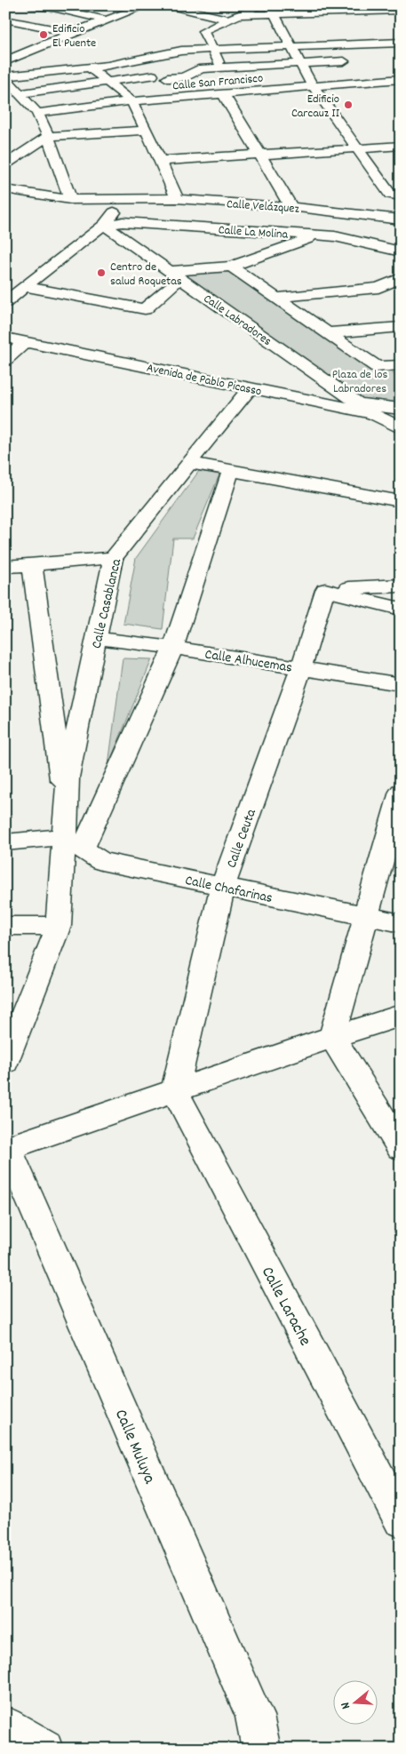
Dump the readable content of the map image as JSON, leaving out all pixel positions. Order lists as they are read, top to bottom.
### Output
{
  "streets": {
    "street": [
      "Calle San Francisco",
      "Calle Velázquez",
      "Calle La Molina",
      "Calle Labradores",
      "Avenida de Pablo Picasso",
      "Calle Casablanca",
      "Calle Alhucemas",
      "Calle Ceuta",
      "Calle Chafarinas",
      "Calle Larache",
      "Calle Muluya"
    ]
  },
  "crossings": [
    ["Calle La Molina", "Calle Labradores"],
    ["Calle Labradores", "Avenida de Pablo Picasso"],
    ["Avenida de Pablo Picasso", "Calle Casablanca"],
    ["Calle Casablanca", "Calle Alhucemas"],
    ["Calle Casablanca", "Calle Chafarinas"],
    ["Calle Alhucemas", "Calle Ceuta"],
    ["Calle Ceuta", "Calle Chafarinas"],
    ["Calle Ceuta", "Calle Larache"]
  ],
  "parks": ["Plaza de los Labradores"],
  "places": ["Edificio El Puente", "Edificio Carcauz II", "Centro de salud Roquetas"],
  "north": "left"
}
